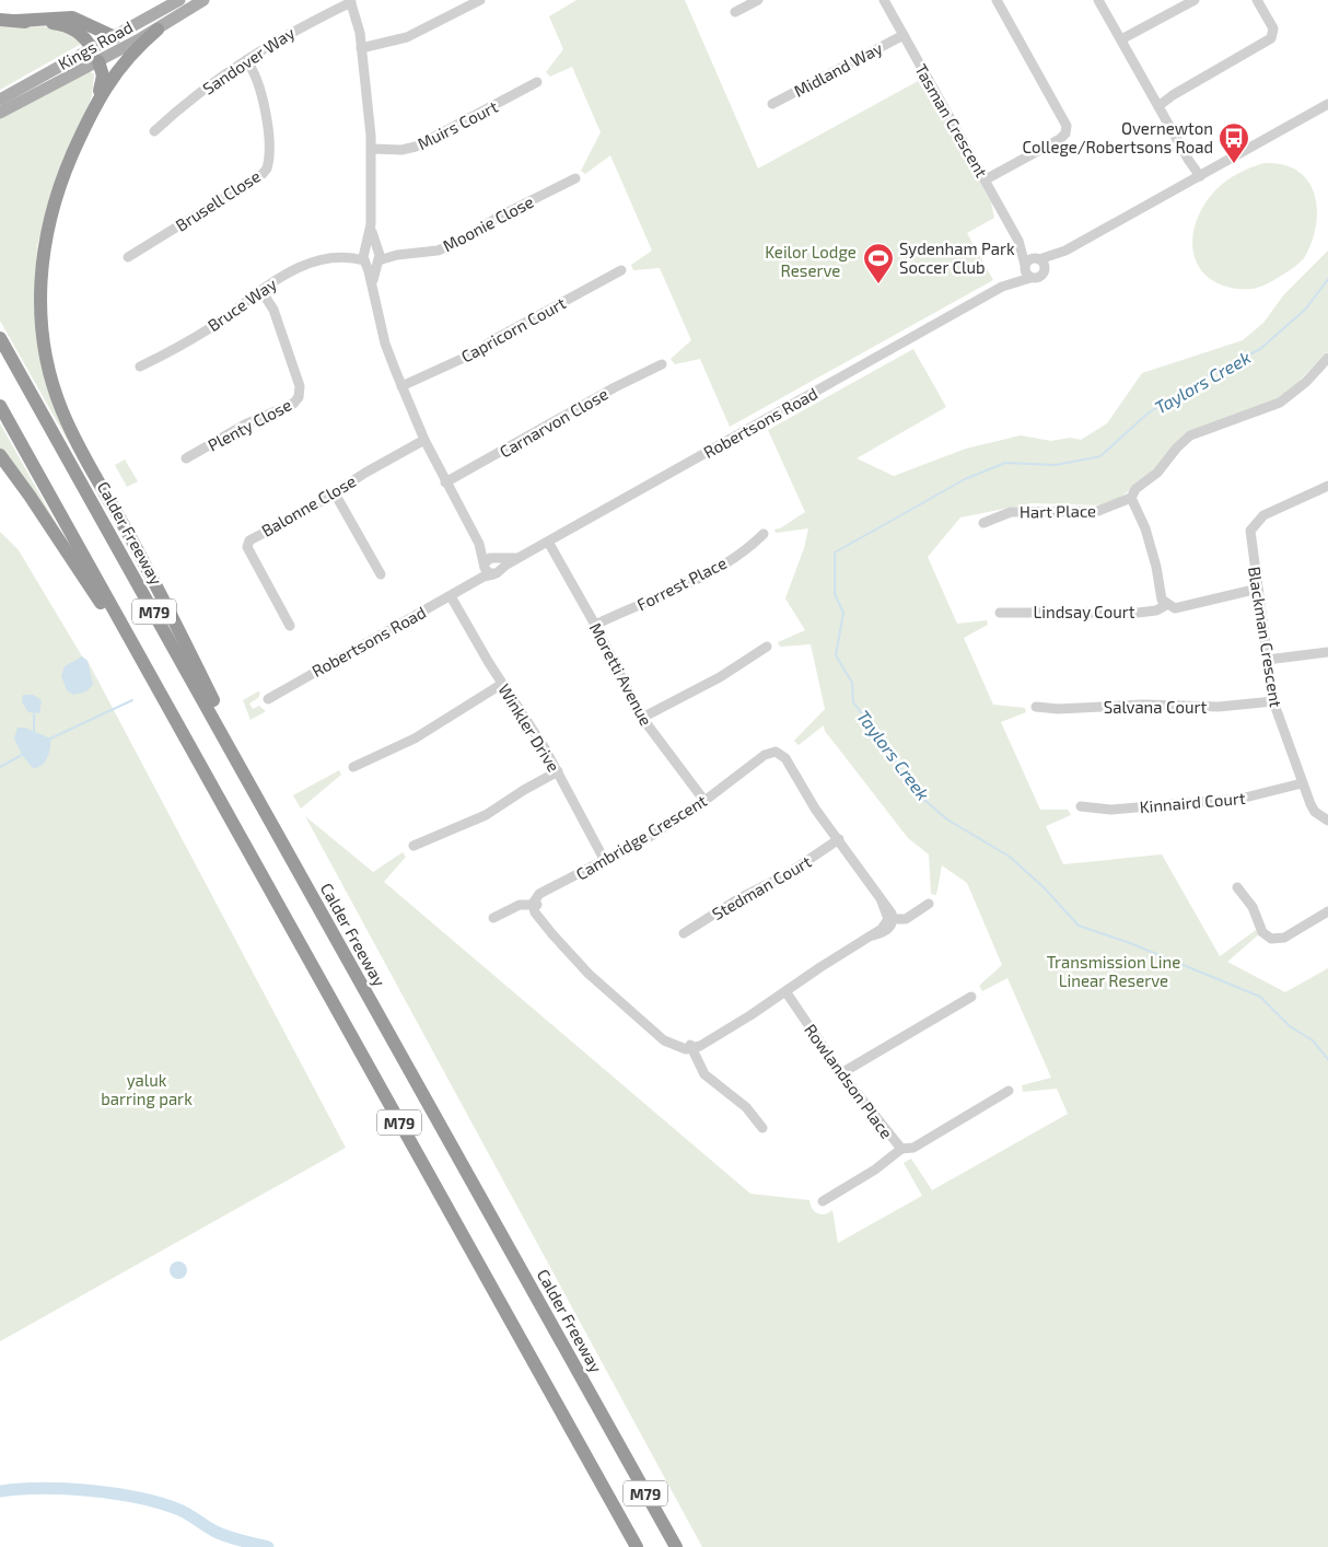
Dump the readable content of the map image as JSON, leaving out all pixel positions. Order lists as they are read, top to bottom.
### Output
{
  "streets": {
    "highway": ["Calder Freeway", "M79"],
    "main road": ["Kings Road"],
    "street": [
      "Sandover Way",
      "Midland Way",
      "Tasman Crescent",
      "Muirs Court",
      "Brusell Close",
      "Moonie Close",
      "Bruce Way",
      "Capricorn Court",
      "Carnarvon Close",
      "Robertsons Road",
      "Plenty Close",
      "Balonne Close",
      "Hart Place",
      "Forrest Place",
      "Lindsay Court",
      "Blackman Crescent",
      "Moretti Avenue",
      "Salvana Court",
      "Winkler Drive",
      "Kinnaird Court",
      "Cambridge Crescent",
      "Stedman Court",
      "Rowlandson Place"
    ]
  },
  "crossings": [
    ["Sandover Way", "Brusell Close"],
    ["Midland Way", "Tasman Crescent"],
    ["Tasman Crescent", "Robertsons Road"],
    ["Moonie Close", "Bruce Way"],
    ["Bruce Way", "Plenty Close"],
    ["Robertsons Road", "Moretti Avenue"],
    ["Robertsons Road", "Winkler Drive"],
    ["Forrest Place", "Moretti Avenue"],
    ["Lindsay Court", "Blackman Crescent"],
    ["Blackman Crescent", "Salvana Court"],
    ["Blackman Crescent", "Kinnaird Court"],
    ["Moretti Avenue", "Cambridge Crescent"],
    ["Winkler Drive", "Cambridge Crescent"],
    ["Cambridge Crescent", "Stedman Court"]
  ],
  "water": ["Taylors Creek"],
  "parks": ["Keilor Lodge Reserve", "Transmission Line Linear Reserve", "yaluk barring park"],
  "places": {
    "bus stop": ["Overnewton College/Robertsons Road"],
    "sports": ["Sydenham Park Soccer Club"]
  }
}
